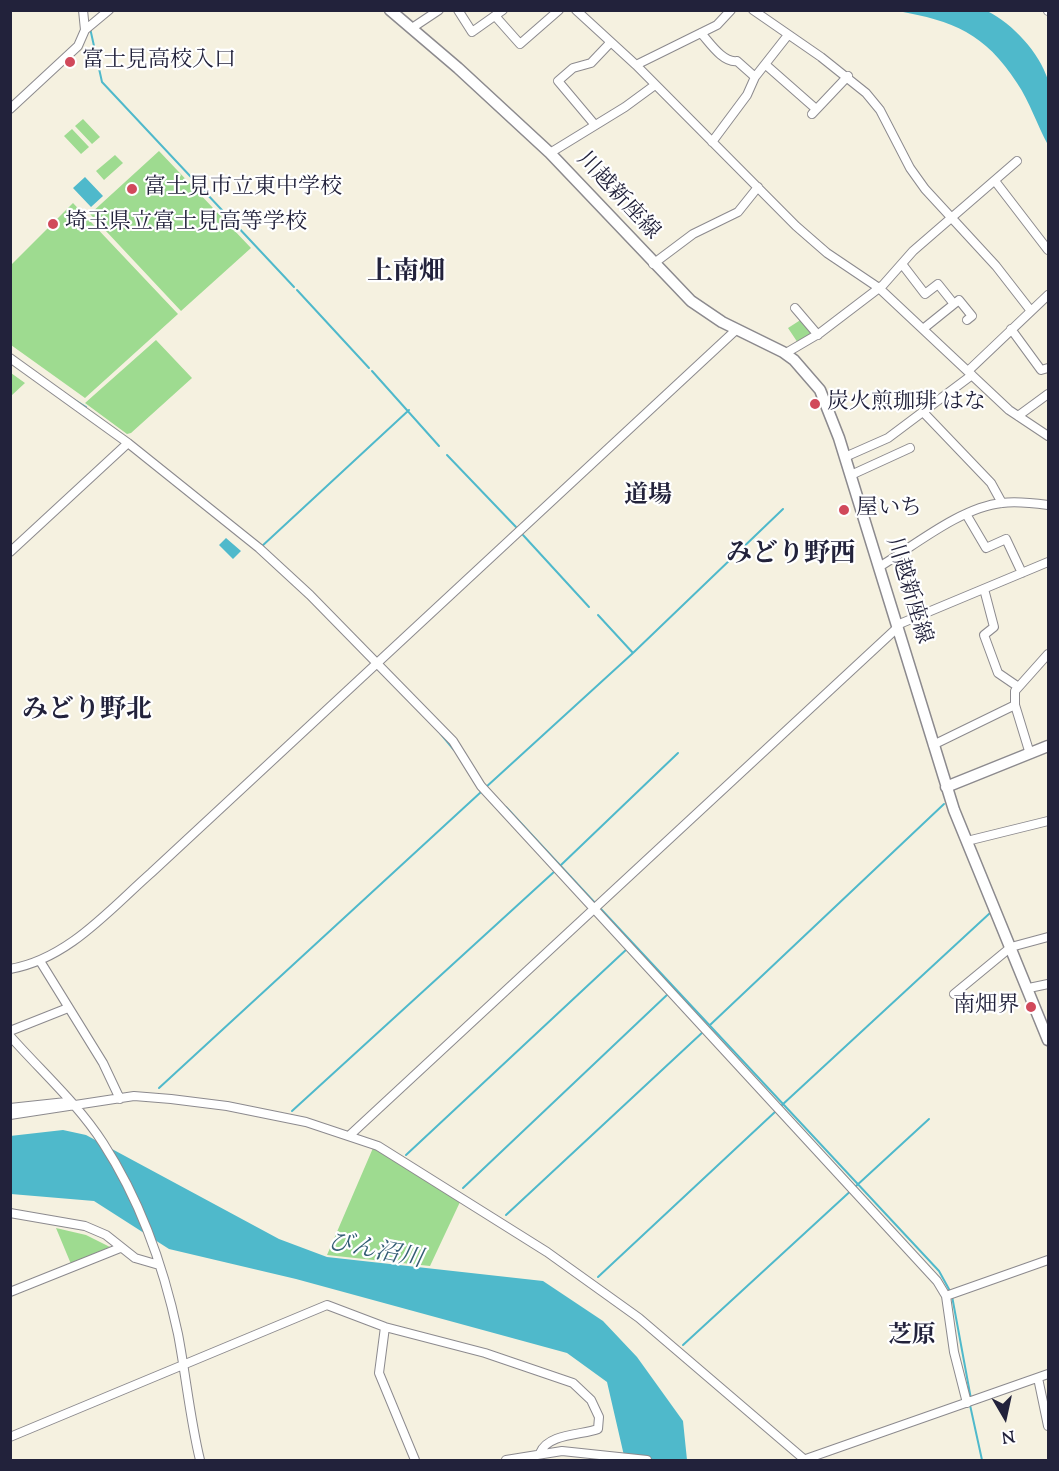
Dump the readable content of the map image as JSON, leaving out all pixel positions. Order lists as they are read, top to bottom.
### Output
{
  "streets": {
    "main road": ["川越新座線"]
  },
  "districts": [
    "上南畑",
    "道場",
    "みどり野西",
    "みどり野北",
    "芝原"
  ],
  "water": ["びん沼川"],
  "places": [
    "富士見高校入口",
    "富士見市立東中学校",
    "埼玉県立富士見高等学校",
    "炭火煎珈琲 はな",
    "屋いち",
    "南畑界"
  ],
  "north": "bottom"
}
